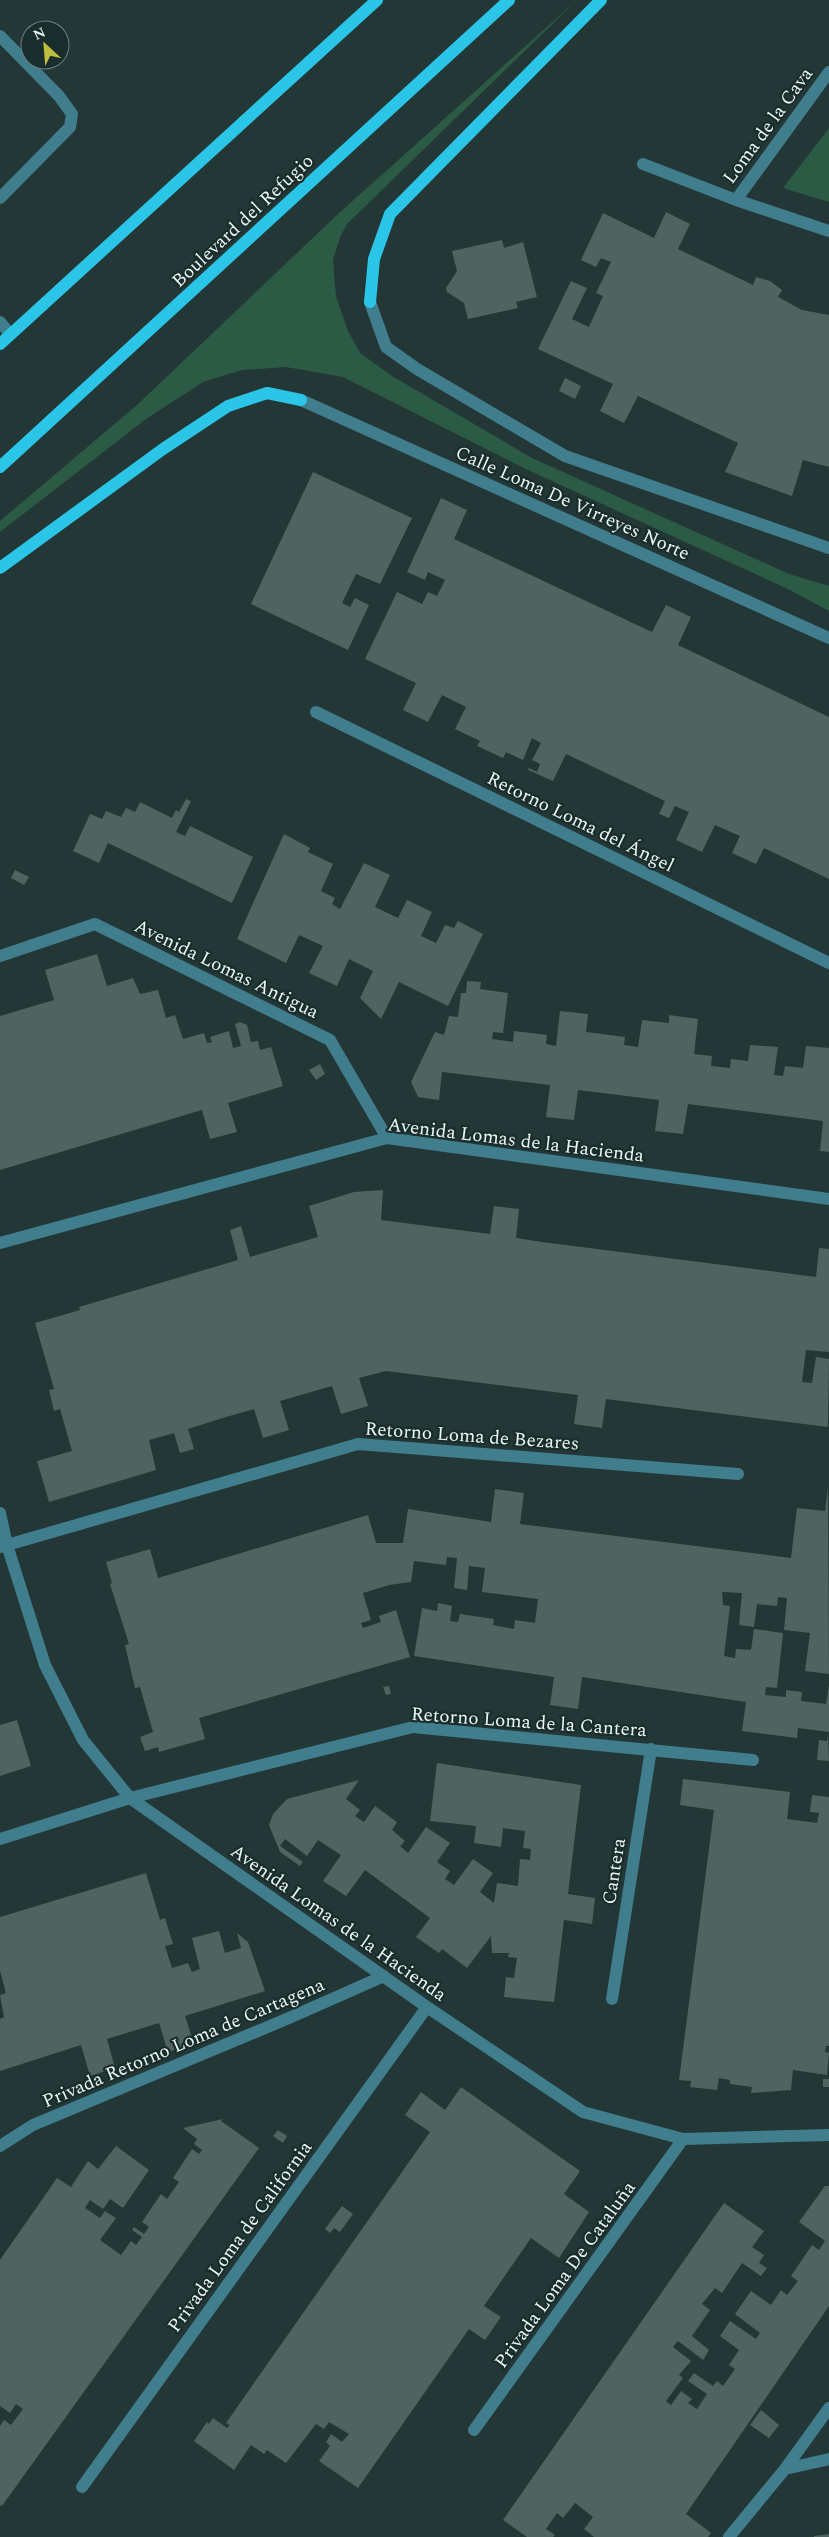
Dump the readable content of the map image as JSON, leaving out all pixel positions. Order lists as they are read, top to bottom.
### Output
{
  "streets": {
    "main road": ["Boulevard del Refugio"],
    "street": [
      "Loma de la Cava",
      "Calle Loma De Virreyes Norte",
      "Retorno Loma del Ángel",
      "Avenida Lomas Antigua",
      "Avenida Lomas de la Hacienda",
      "Retorno Loma de Bezares",
      "Retorno Loma de la Cantera",
      "Cantera",
      "Privada Retorno Loma de Cartagena",
      "Privada Loma de California",
      "Privada Loma De Cataluña"
    ]
  },
  "crossings": [
    ["Avenida Lomas Antigua", "Avenida Lomas de la Hacienda"],
    ["Avenida Lomas de la Hacienda", "Retorno Loma de Bezares"],
    ["Avenida Lomas de la Hacienda", "Retorno Loma de la Cantera"],
    ["Avenida Lomas de la Hacienda", "Privada Retorno Loma de Cartagena"],
    ["Avenida Lomas de la Hacienda", "Privada Loma de California"],
    ["Avenida Lomas de la Hacienda", "Privada Loma De Cataluña"],
    ["Retorno Loma de la Cantera", "Cantera"]
  ],
  "north": "top left"
}
